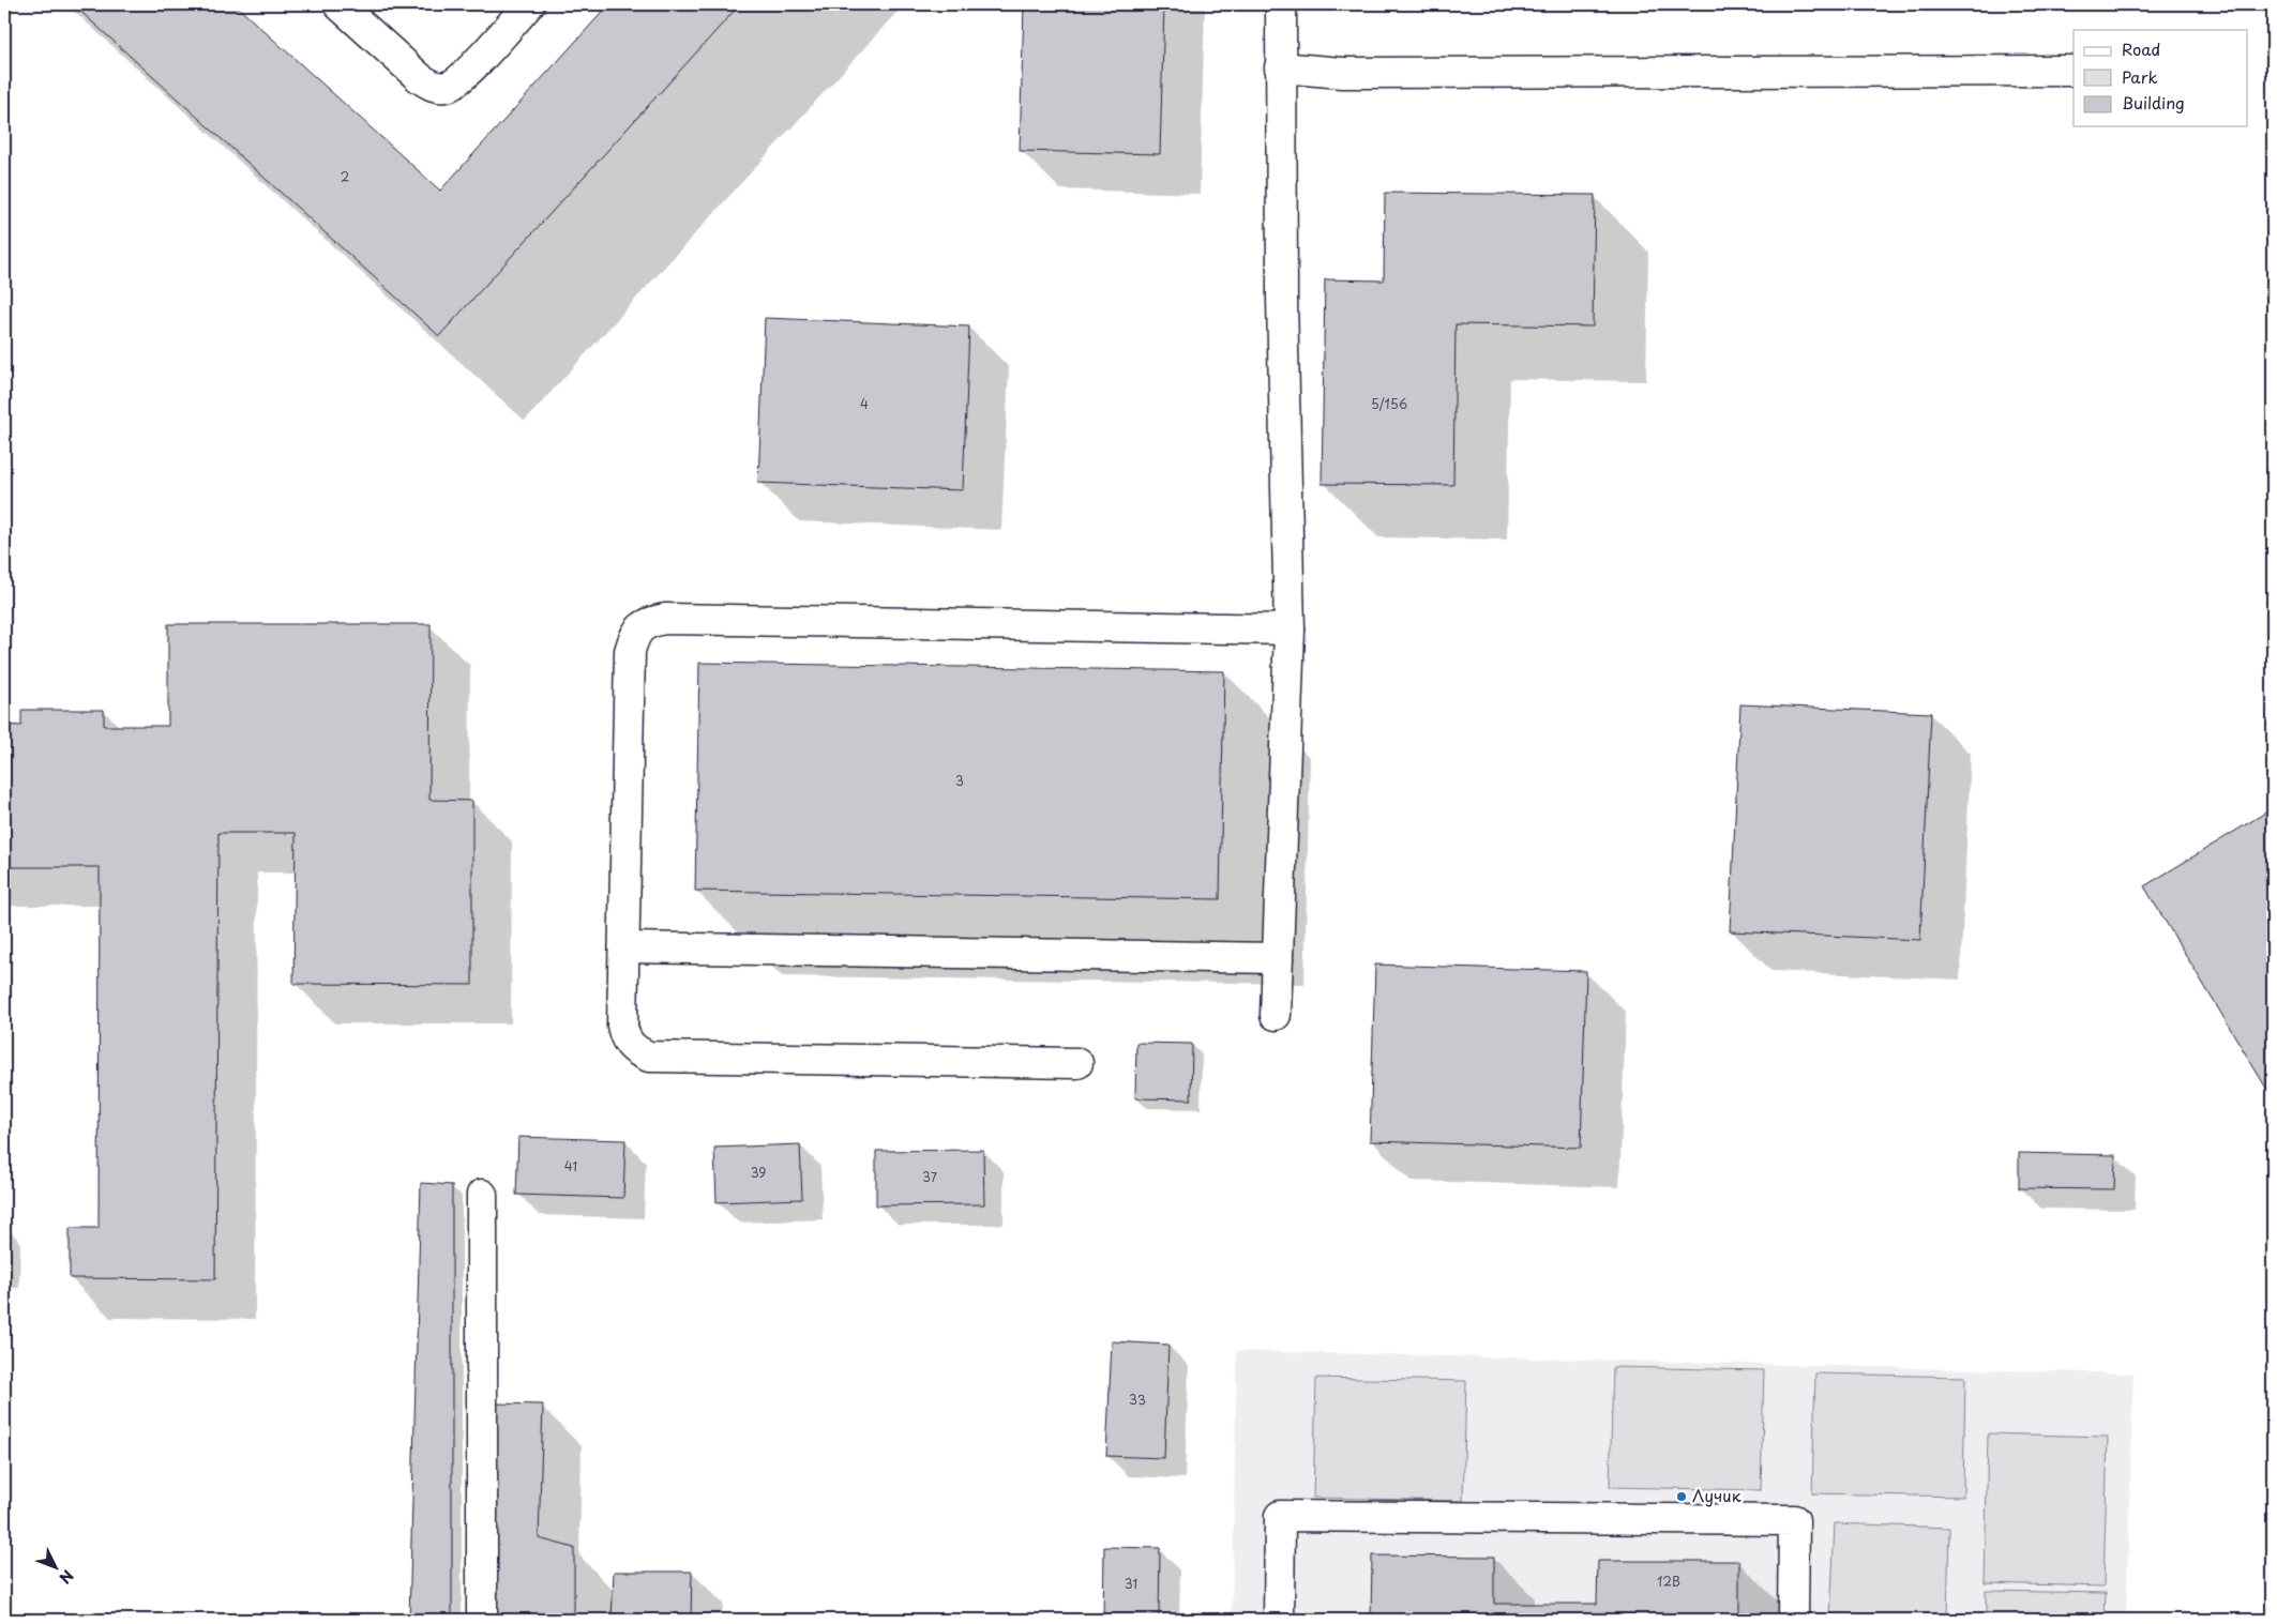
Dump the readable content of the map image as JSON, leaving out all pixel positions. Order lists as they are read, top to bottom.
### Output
{
  "places": ["Лучик"],
  "house_numbers": [
    "2",
    "4",
    "5/156",
    "3",
    "41",
    "39",
    "37",
    "33",
    "12В",
    "31"
  ],
  "legend": ["Road", "Park", "Building"],
  "north": "bottom right"
}
